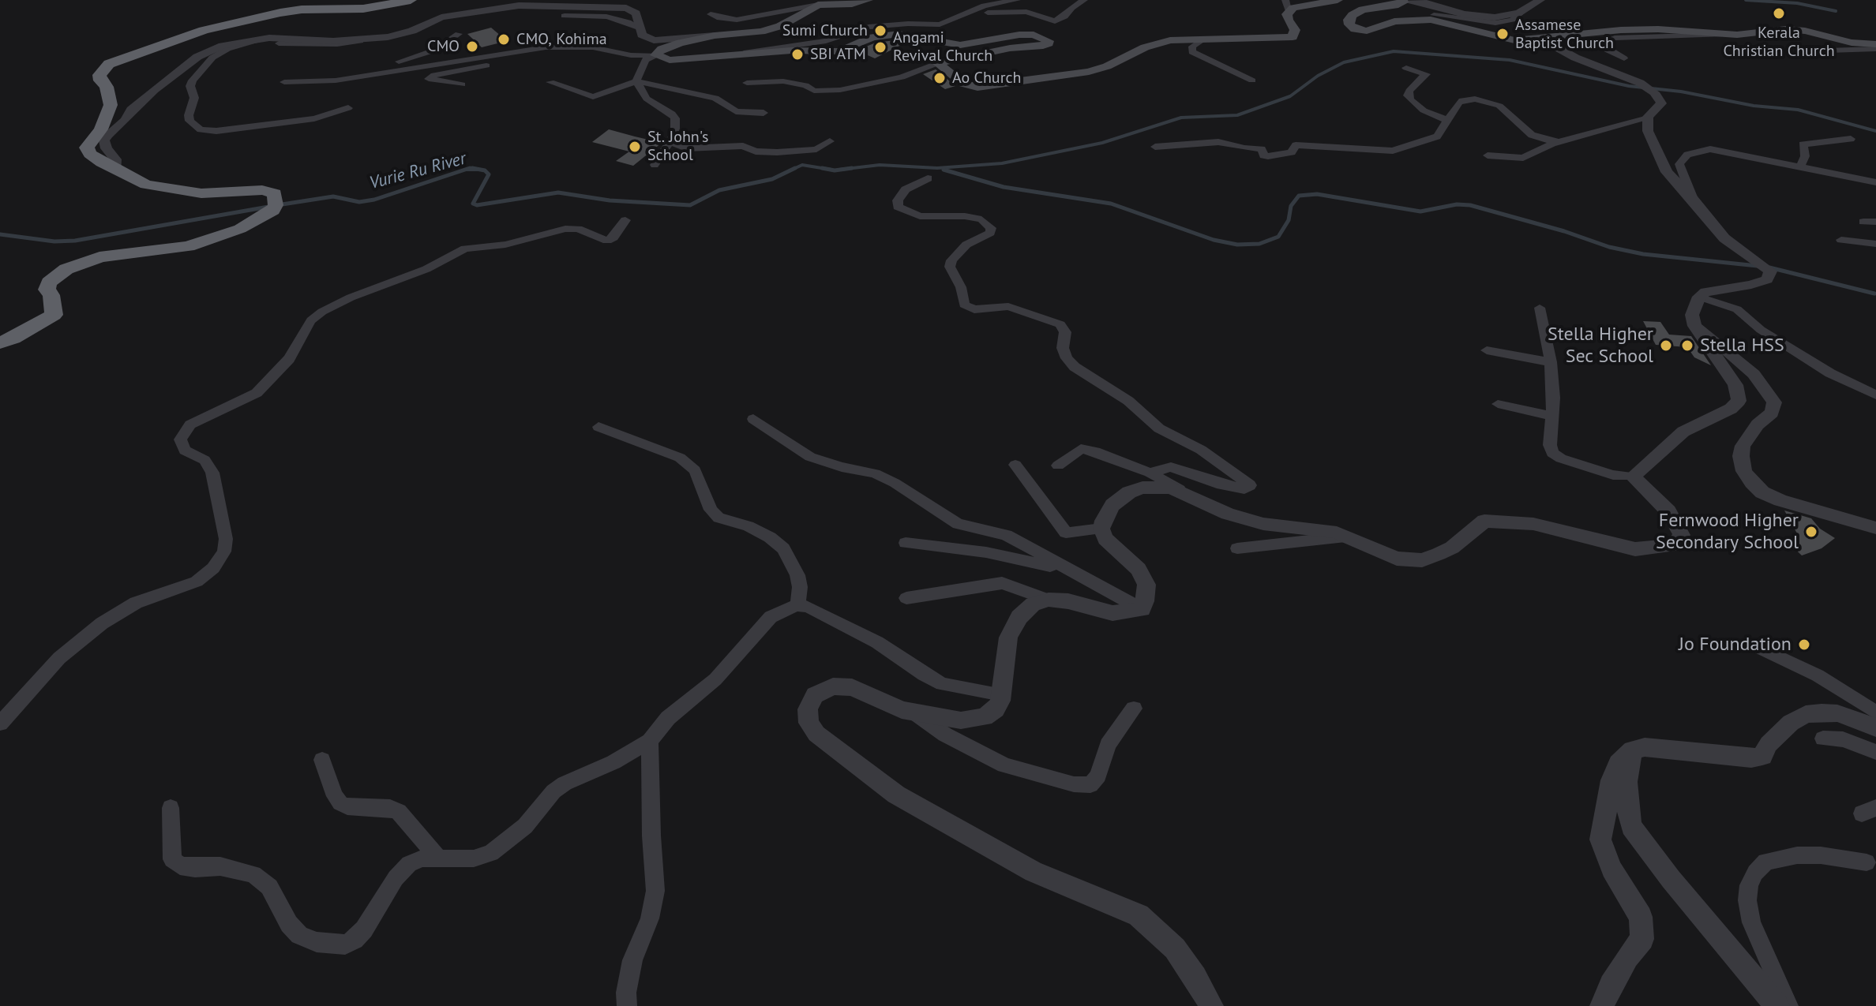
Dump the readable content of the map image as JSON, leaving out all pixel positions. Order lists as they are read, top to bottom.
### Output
{
  "water": ["Vurie Ru River"],
  "places": [
    "Kerala Christian Church",
    "Sumi Church",
    "Assamese Baptist Church",
    "CMO, Kohima",
    "CMO",
    "Angami Revival Church",
    "SBI ATM",
    "Ao Church",
    "St. John's School",
    "Stella Higher Sec School",
    "Stella HSS",
    "Fernwood Higher Secondary School",
    "Jo Foundation"
  ]
}
